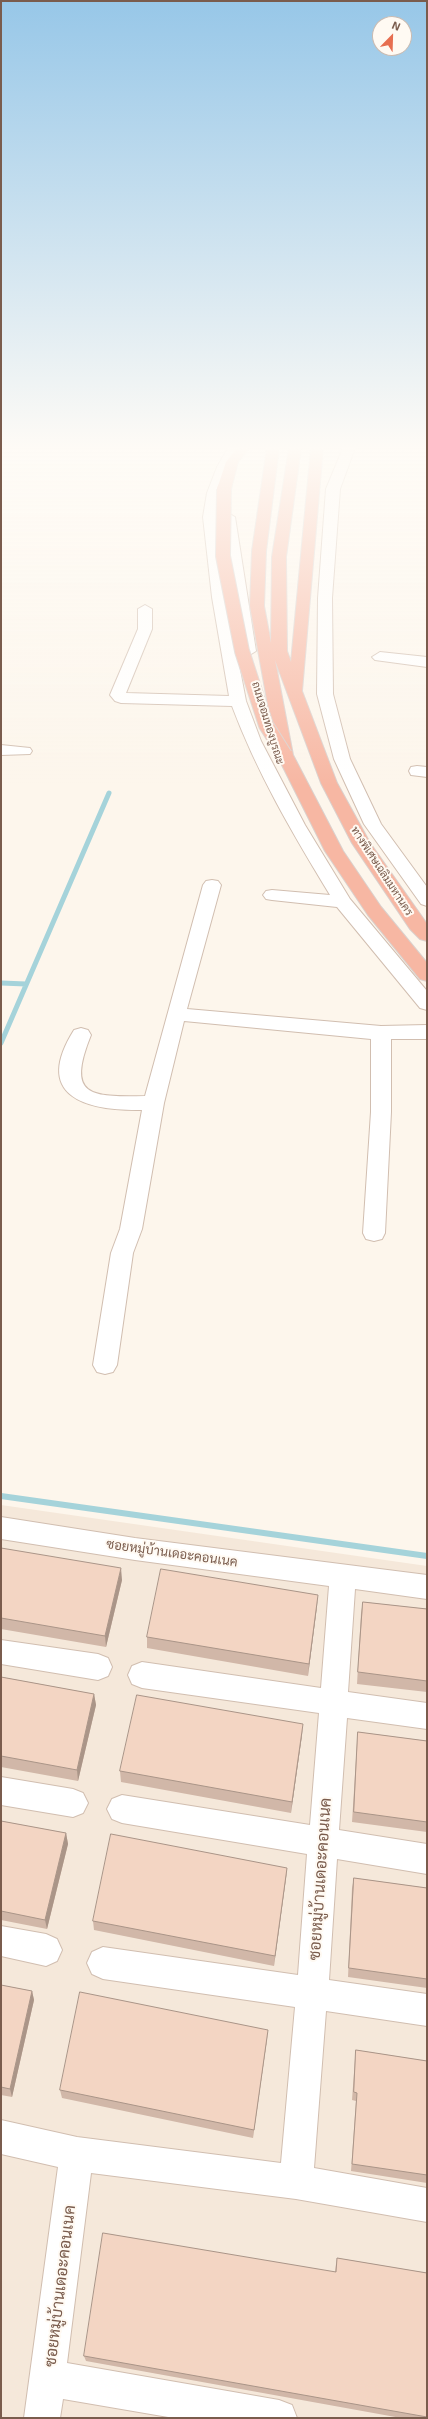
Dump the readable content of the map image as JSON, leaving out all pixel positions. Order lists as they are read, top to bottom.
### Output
{
  "streets": {
    "highway": ["ทางพิเศษเฉลิมมหานคร"],
    "street": ["ถนนจอมทองบูรณะ", "ซอยหมู่บ้านเดอะคอนเนค"]
  },
  "north": "top right"
}
